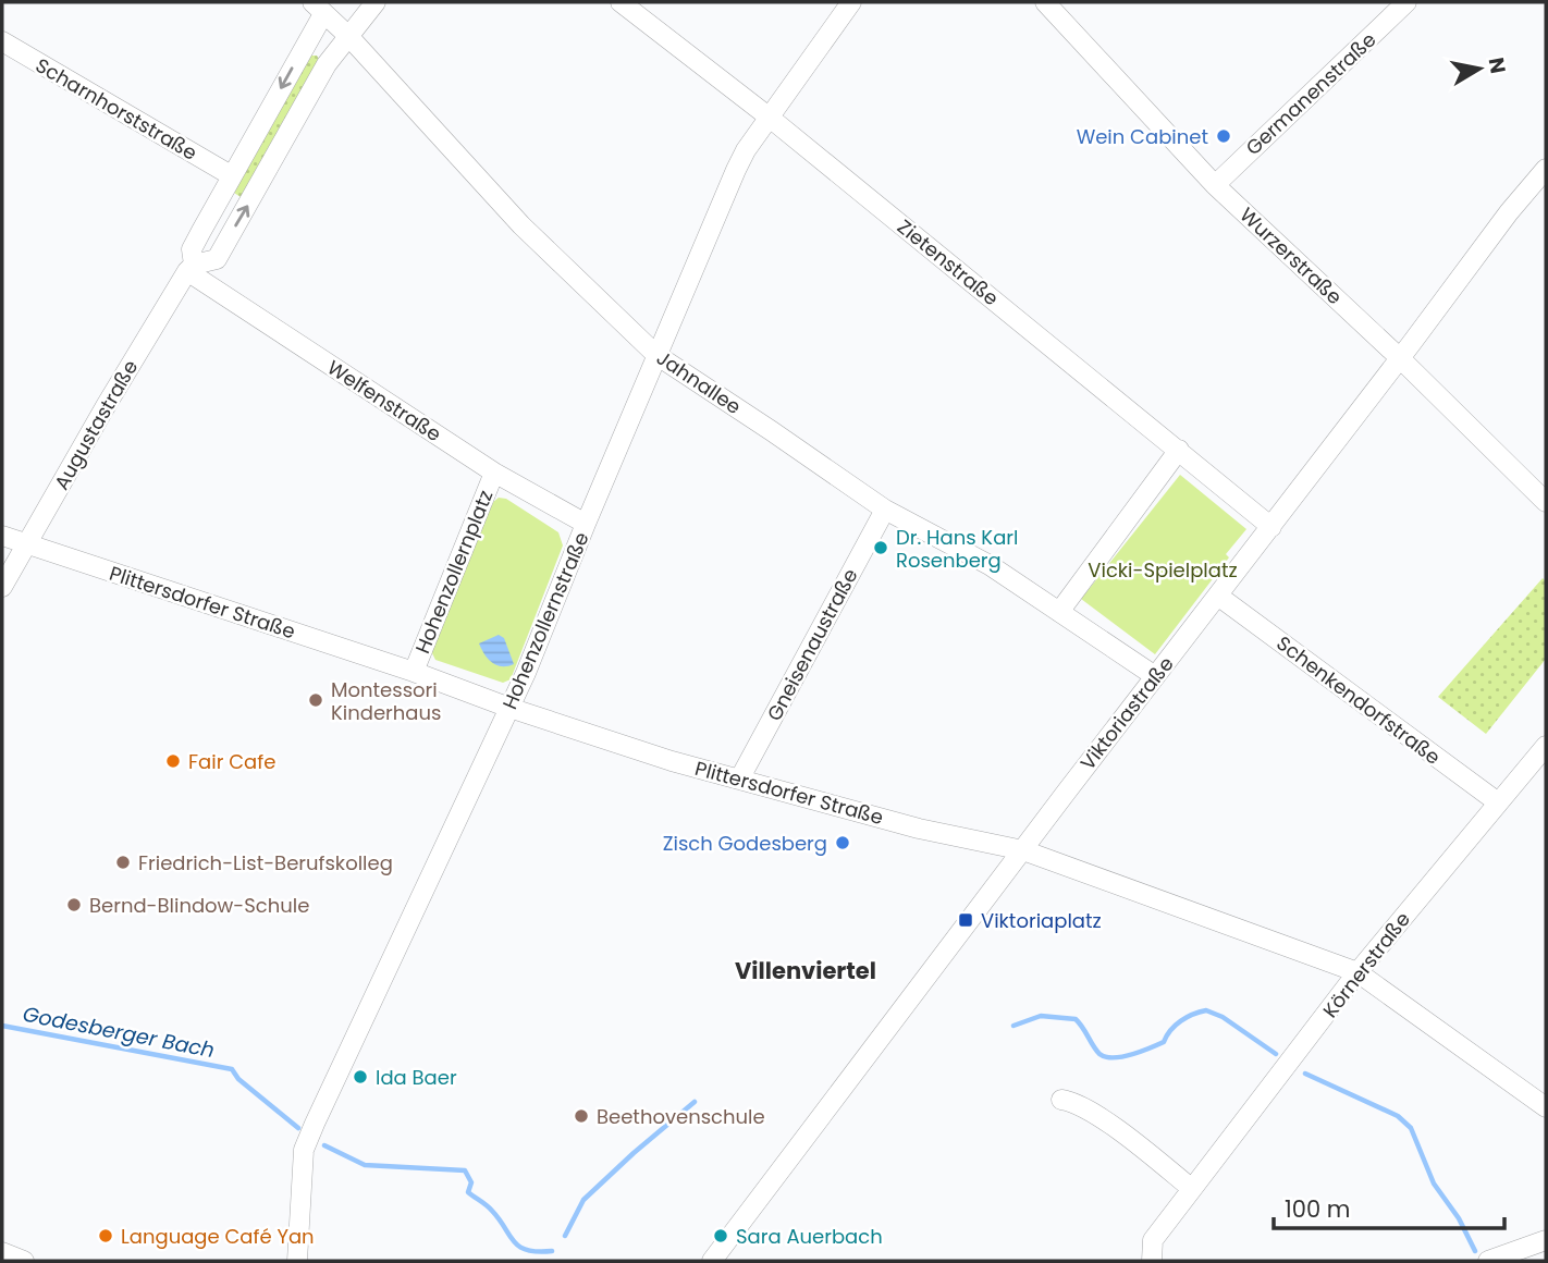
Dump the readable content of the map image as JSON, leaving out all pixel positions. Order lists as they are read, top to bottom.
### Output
{
  "streets": {
    "street": [
      "Germanenstraße",
      "Scharnhorststraße",
      "Wurzerstraße",
      "Zietenstraße",
      "Jahnallee",
      "Welfenstraße",
      "Augustastraße",
      "Hohenzollernplatz",
      "Plittersdorfer Straße",
      "Hohenzollernstraße",
      "Gneisenaustraße",
      "Schenkendorfstraße",
      "Viktoriastraße",
      "Körnerstraße"
    ]
  },
  "crossings": [
    ["Germanenstraße", "Wurzerstraße"],
    ["Scharnhorststraße", "Augustastraße"],
    ["Wurzerstraße", "Viktoriastraße"],
    ["Zietenstraße", "Hohenzollernstraße"],
    ["Zietenstraße", "Viktoriastraße"],
    ["Jahnallee", "Augustastraße"],
    ["Jahnallee", "Hohenzollernstraße"],
    ["Jahnallee", "Gneisenaustraße"],
    ["Jahnallee", "Viktoriastraße"],
    ["Welfenstraße", "Augustastraße"],
    ["Welfenstraße", "Hohenzollernplatz"],
    ["Welfenstraße", "Hohenzollernstraße"],
    ["Augustastraße", "Plittersdorfer Straße"],
    ["Hohenzollernplatz", "Plittersdorfer Straße"],
    ["Plittersdorfer Straße", "Hohenzollernstraße"],
    ["Plittersdorfer Straße", "Gneisenaustraße"],
    ["Plittersdorfer Straße", "Viktoriastraße"],
    ["Plittersdorfer Straße", "Körnerstraße"],
    ["Schenkendorfstraße", "Viktoriastraße"],
    ["Schenkendorfstraße", "Körnerstraße"]
  ],
  "districts": ["Villenviertel"],
  "water": ["Godesberger Bach"],
  "parks": ["Vicki-Spielplatz"],
  "places": {
    "other": [
      "Wein Cabinet",
      "Dr. Hans Karl Rosenberg",
      "Montessori Kinderhaus",
      "Fair Cafe",
      "Zisch Godesberg",
      "Friedrich-List-Berufskolleg",
      "Bernd-Blindow-Schule",
      "Ida Baer",
      "Beethovenschule",
      "Language Café Yan",
      "Sara Auerbach"
    ],
    "transit": ["Viktoriaplatz"]
  },
  "scale_bar": "100 m",
  "north": "right"
}
